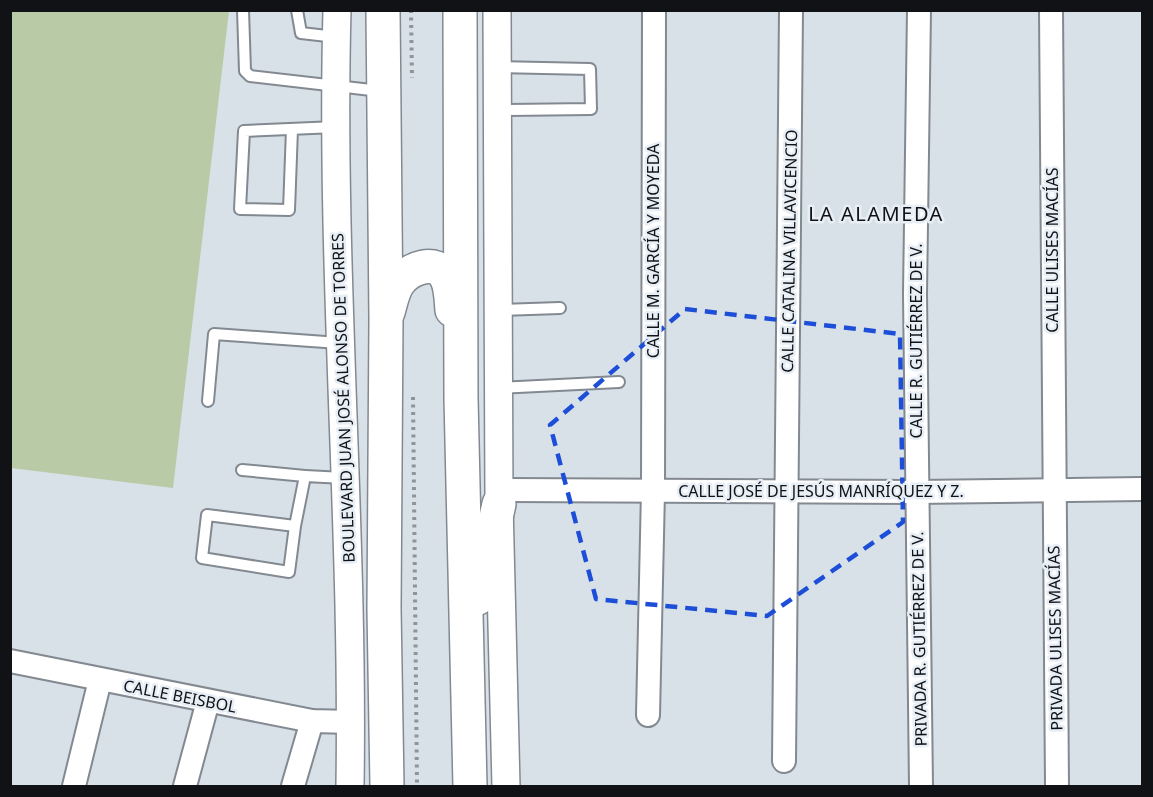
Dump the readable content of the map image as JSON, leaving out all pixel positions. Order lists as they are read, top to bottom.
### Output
{
  "streets": {
    "street": [
      "CALLE ULISES MACÍAS",
      "CALLE M. GARCÍA Y MOYEDA",
      "CALLE CATALINA VILLAVICENCIO",
      "CALLE R. GUTIÉRREZ DE V.",
      "BOULEVARD JUAN JOSÉ ALONSO DE TORRES",
      "CALLE JOSÉ DE JESÚS MANRÍQUEZ Y Z.",
      "PRIVADA ULISES MACÍAS",
      "PRIVADA R. GUTIÉRREZ DE V.",
      "CALLE BEISBOL"
    ]
  },
  "crossings": [
    ["CALLE ULISES MACÍAS", "CALLE JOSÉ DE JESÚS MANRÍQUEZ Y Z."],
    ["CALLE ULISES MACÍAS", "PRIVADA ULISES MACÍAS"],
    ["CALLE M. GARCÍA Y MOYEDA", "CALLE JOSÉ DE JESÚS MANRÍQUEZ Y Z."],
    ["CALLE CATALINA VILLAVICENCIO", "CALLE JOSÉ DE JESÚS MANRÍQUEZ Y Z."],
    ["CALLE R. GUTIÉRREZ DE V.", "CALLE JOSÉ DE JESÚS MANRÍQUEZ Y Z."],
    ["CALLE R. GUTIÉRREZ DE V.", "PRIVADA R. GUTIÉRREZ DE V."],
    ["BOULEVARD JUAN JOSÉ ALONSO DE TORRES", "CALLE BEISBOL"],
    ["CALLE JOSÉ DE JESÚS MANRÍQUEZ Y Z.", "PRIVADA ULISES MACÍAS"],
    ["CALLE JOSÉ DE JESÚS MANRÍQUEZ Y Z.", "PRIVADA R. GUTIÉRREZ DE V."]
  ],
  "districts": ["LA ALAMEDA"]
}
